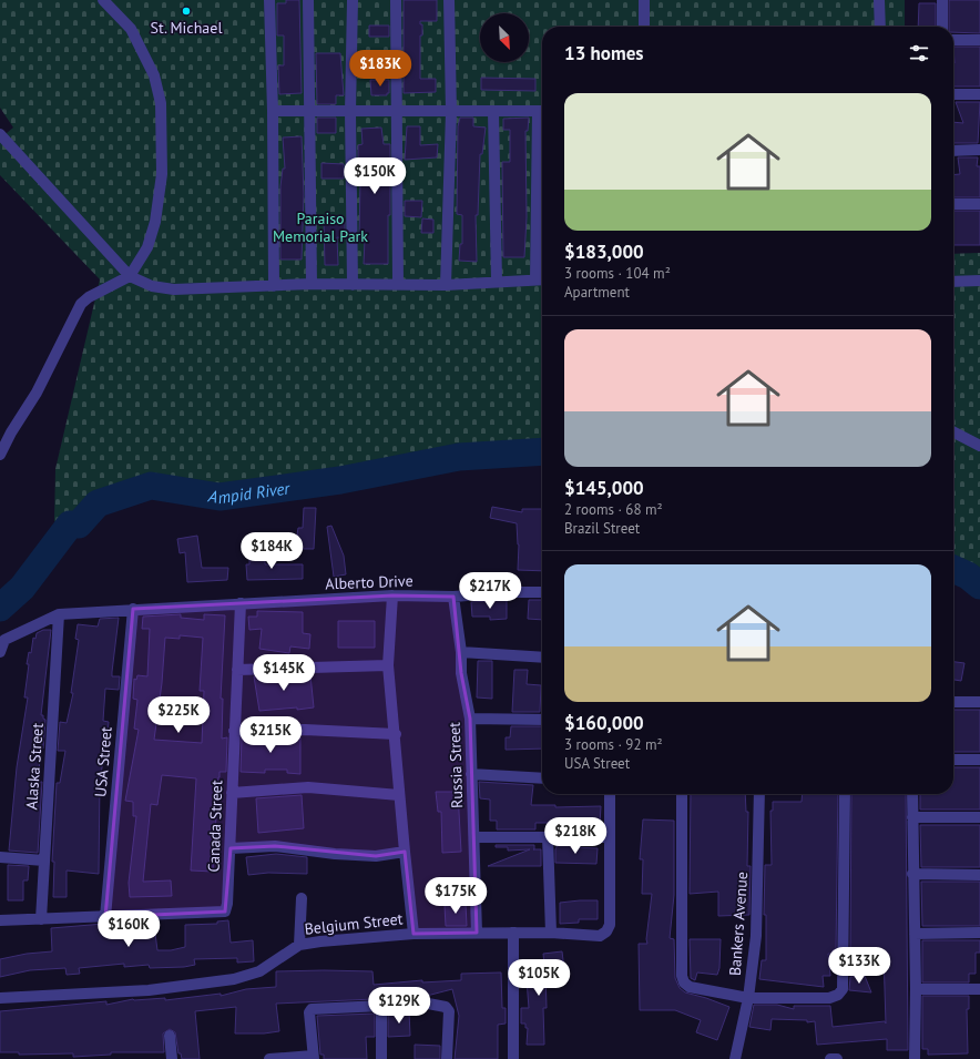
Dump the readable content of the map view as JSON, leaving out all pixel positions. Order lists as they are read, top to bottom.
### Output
{
  "streets": {
    "street": [
      "Alberto Drive",
      "USA Street",
      "Russia Street",
      "Alaska Street",
      "Canada Street",
      "Belgium Street",
      "Bankers Avenue"
    ]
  },
  "crossings": [
    ["Alberto Drive", "USA Street"],
    ["Alberto Drive", "Russia Street"],
    ["Alberto Drive", "Alaska Street"],
    ["Alberto Drive", "Canada Street"],
    ["USA Street", "Canada Street"],
    ["Russia Street", "Belgium Street"]
  ],
  "water": ["Ampid River"],
  "parks": ["Paraiso Memorial Park"],
  "places": ["St. Michael"],
  "north": "bottom right",
  "page": {
    "heading": "13 homes",
    "price": [
      "$183K",
      "$150K",
      "$184K",
      "$217K",
      "$145K",
      "$225K",
      "$215K",
      "$218K",
      "$175K",
      "$160K",
      "$133K",
      "$105K",
      "$129K"
    ],
    "list": [
      {
        "name": "$183,000",
        "note": "3 rooms · 104 m² · Apartment"
      },
      {
        "name": "$145,000",
        "note": "2 rooms · 68 m² · Brazil Street"
      },
      {
        "name": "$160,000",
        "note": "3 rooms · 92 m² · USA Street"
      }
    ]
  }
}
